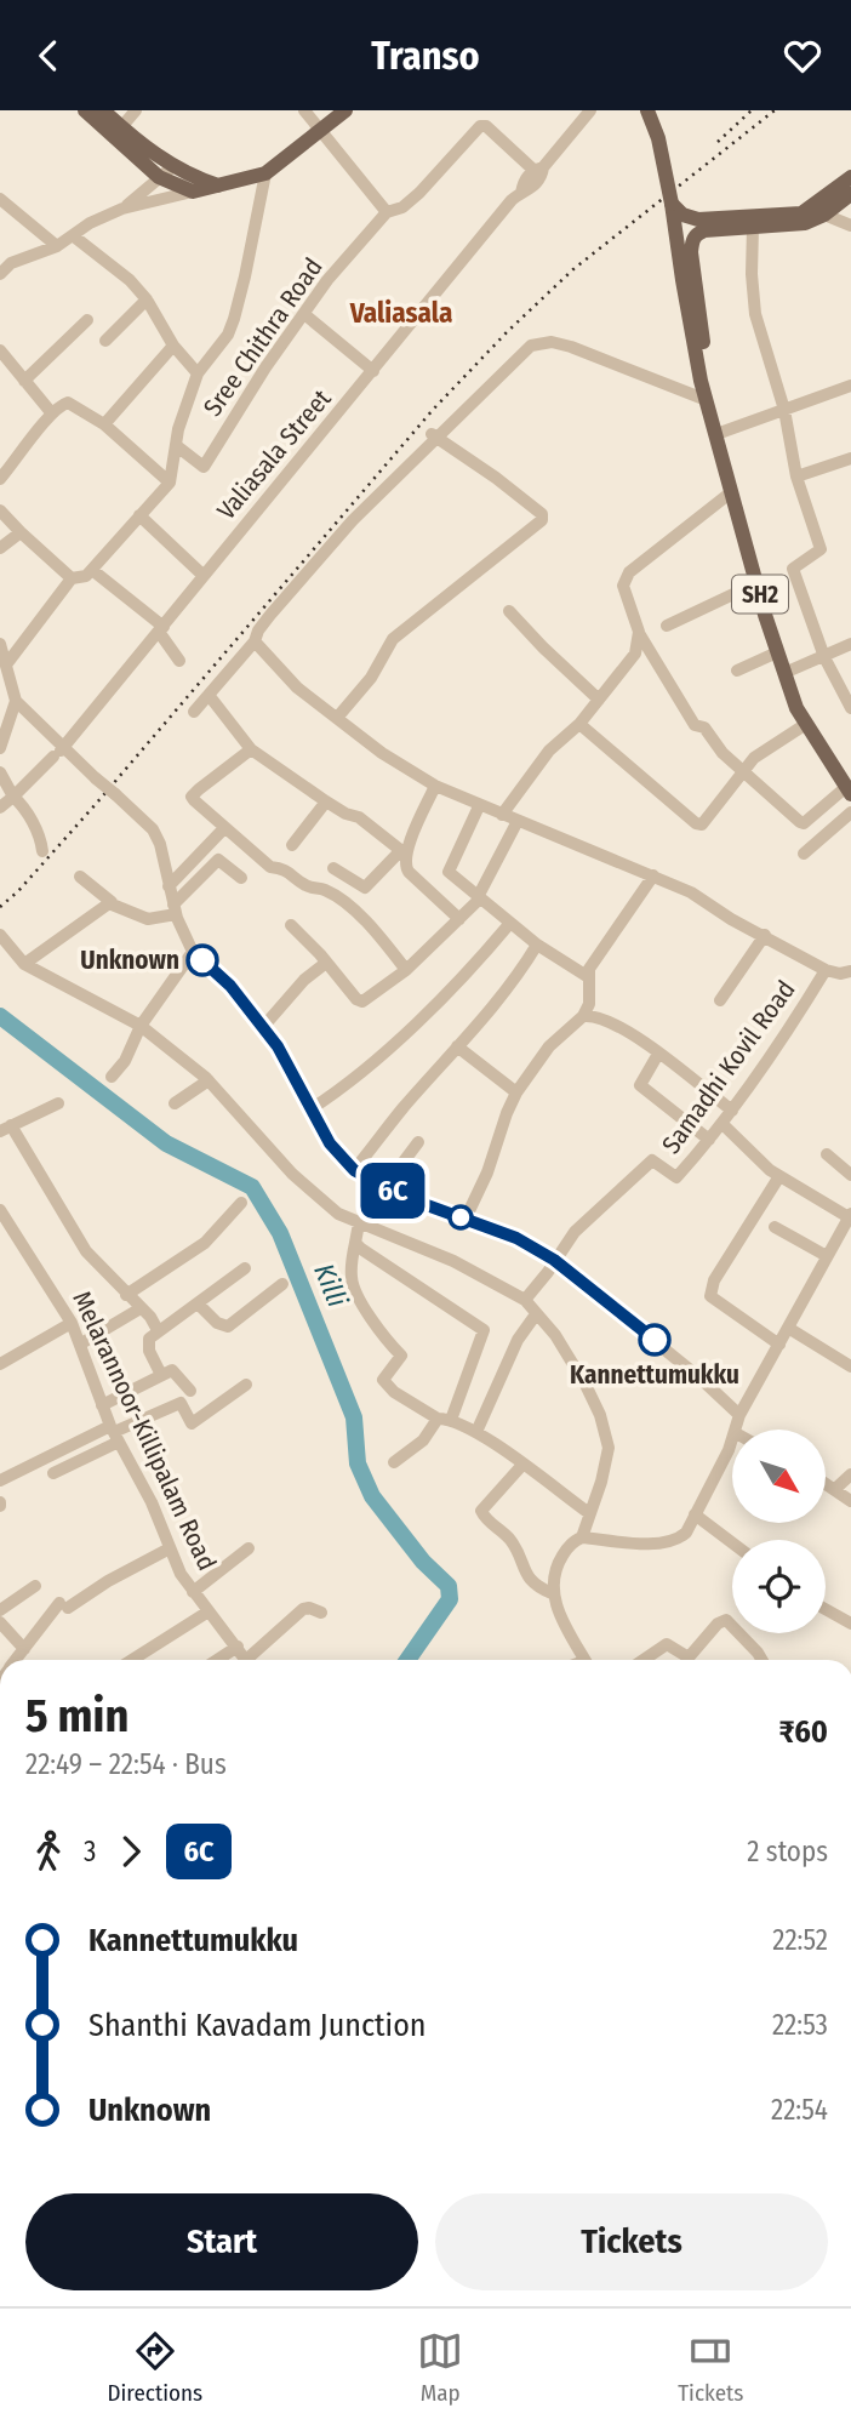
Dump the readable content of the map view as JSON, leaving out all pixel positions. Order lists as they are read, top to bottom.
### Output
{
  "streets": {
    "main road": ["SH2"],
    "street": [
      "Sree Chithra Road",
      "Valiasala Street",
      "Samadhi Kovil Road",
      "Melarannoor-Killipalam Road"
    ]
  },
  "crossings": [
    ["Sree Chithra Road", "Valiasala Street"]
  ],
  "districts": ["Valiasala"],
  "water": ["Killi"],
  "places": ["Unknown", "Kannettumukku"],
  "lines": ["bus line 6C"],
  "north": "bottom right",
  "page": {
    "header": "Transo",
    "on_map": "6C",
    "heading": ["5 min", "22:49 – 22:54 · Bus", "₹60"],
    "legs": ["3", "6C", "2 stops"],
    "list": [
      {
        "name": "Kannettumukku",
        "value": "22:52"
      },
      {
        "name": "Shanthi Kavadam Junction",
        "value": "22:53"
      },
      {
        "name": "Unknown",
        "value": "22:54"
      }
    ],
    "buttons": ["Start", "Tickets"],
    "tabs": ["Directions", "Map", "Tickets"]
  }
}
